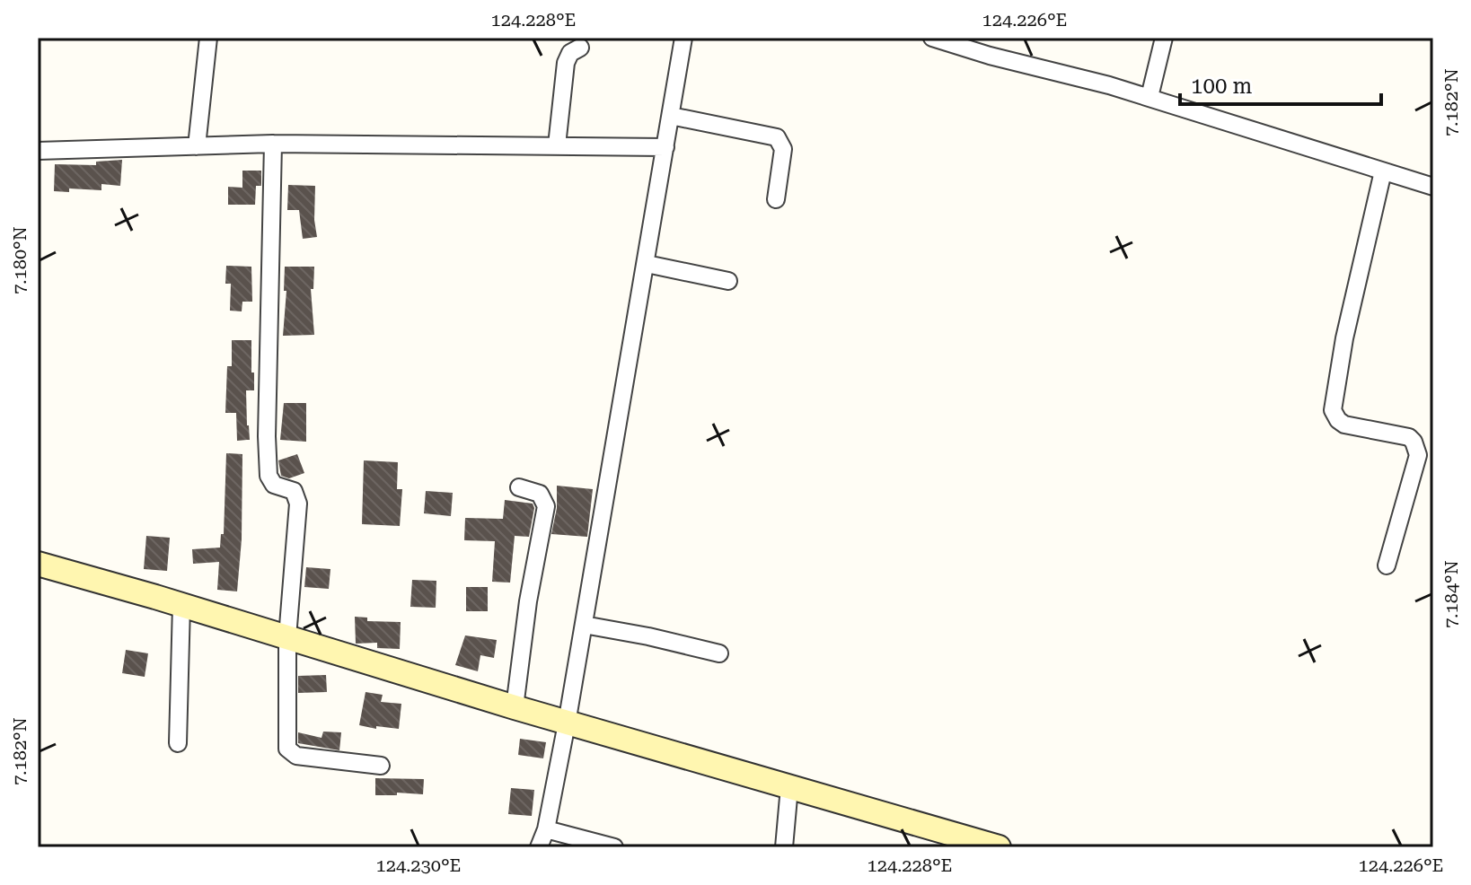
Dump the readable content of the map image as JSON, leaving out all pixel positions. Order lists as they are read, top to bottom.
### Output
{
  "scale_bar": "100 m",
  "coordinates": [
    "124.228°E",
    "124.226°E",
    "7.182°N",
    "7.180°N",
    "7.184°N",
    "124.230°E"
  ]
}
